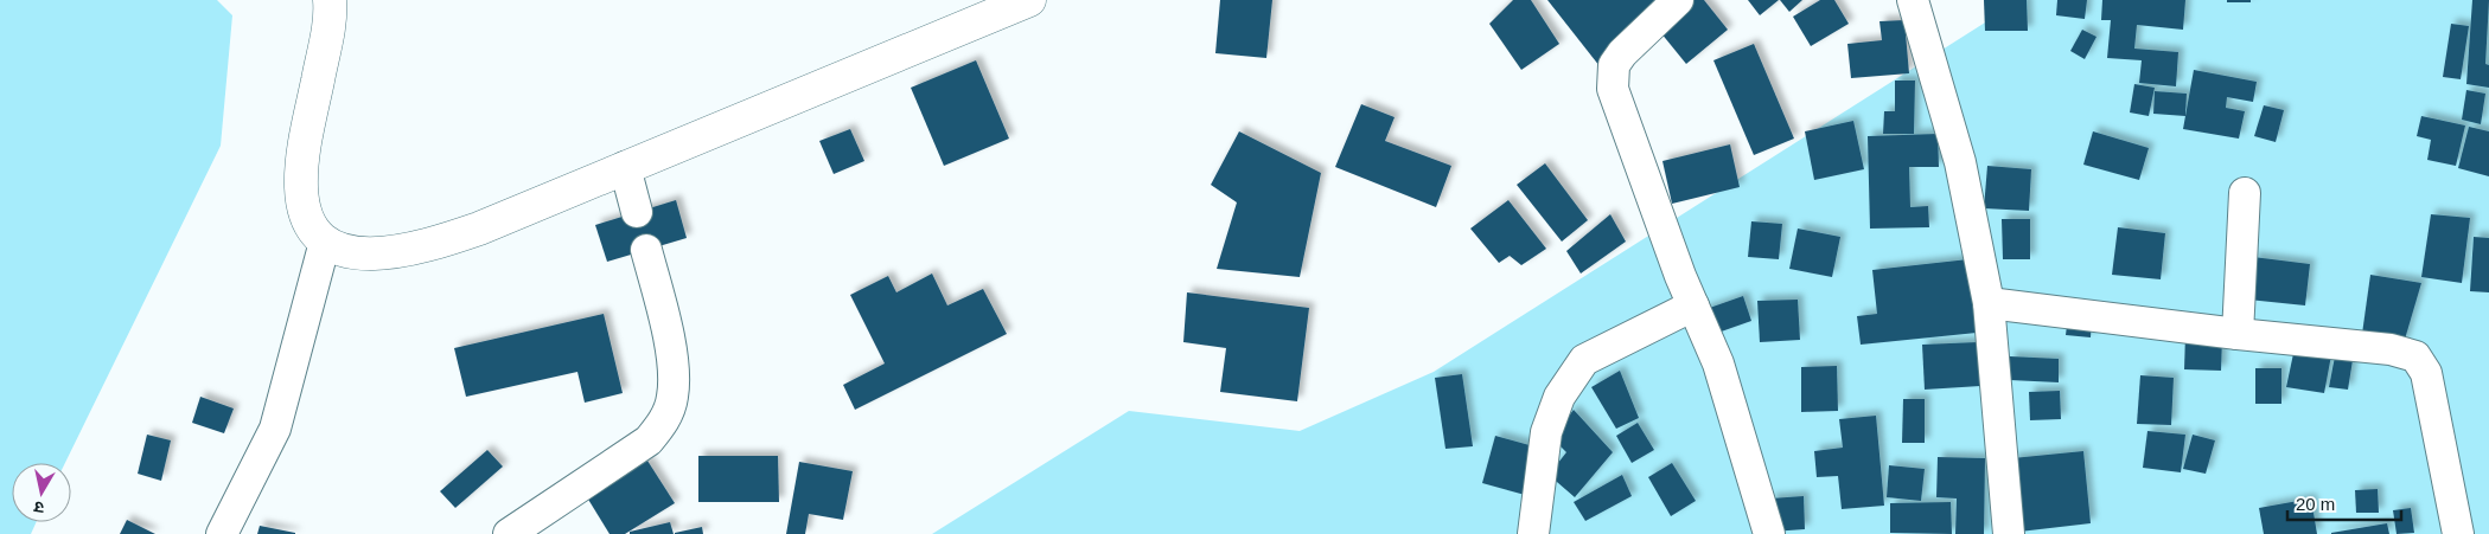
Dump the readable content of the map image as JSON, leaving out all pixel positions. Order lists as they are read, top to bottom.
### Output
{
  "scale_bar": "20 m",
  "north": "bottom"
}
